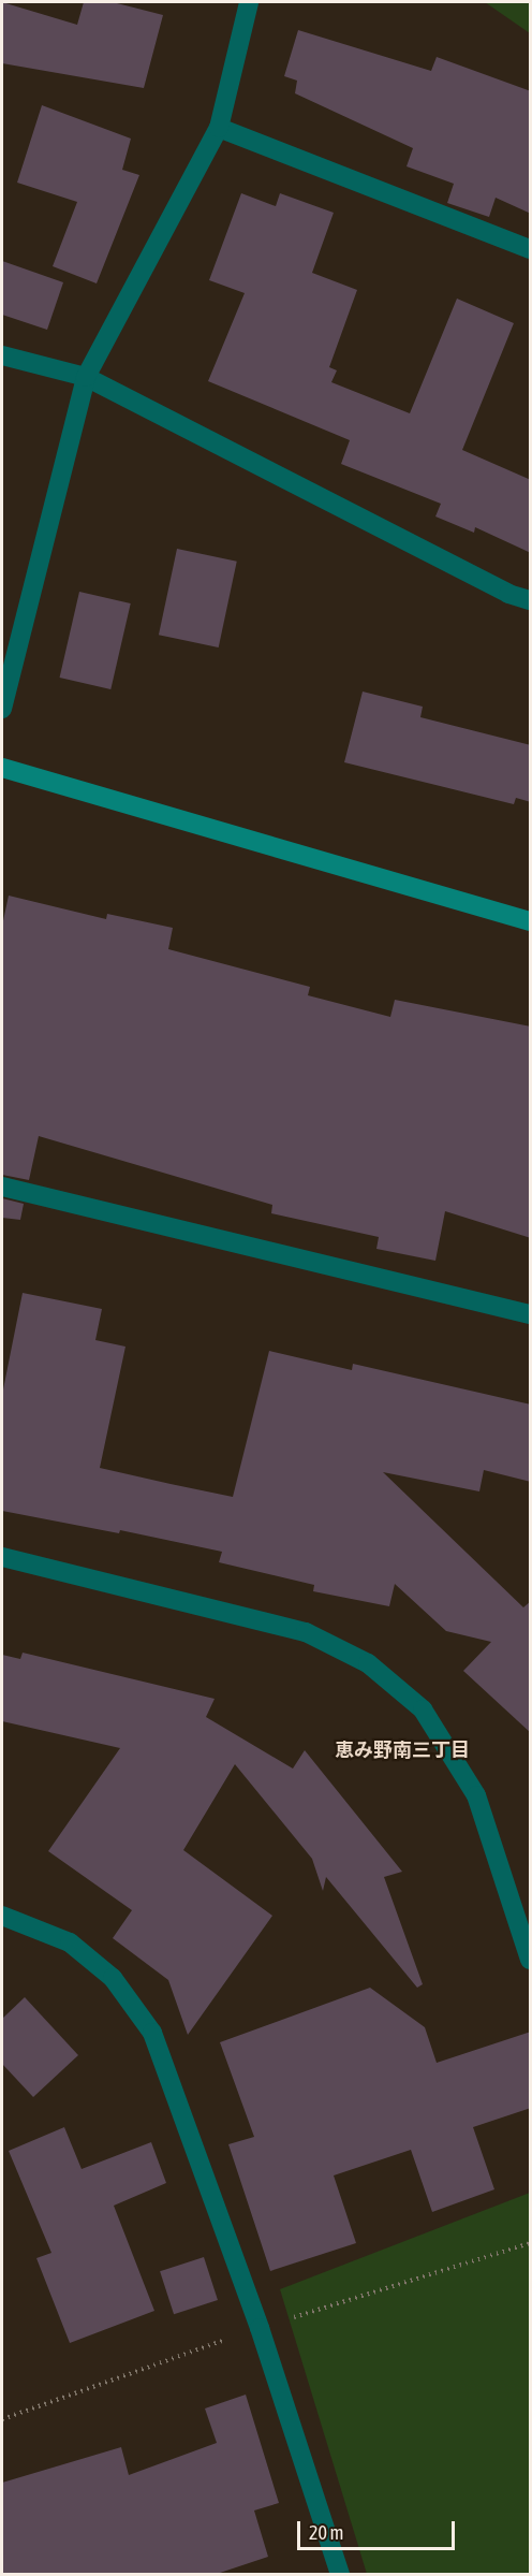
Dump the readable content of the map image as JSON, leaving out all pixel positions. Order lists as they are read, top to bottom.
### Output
{
  "districts": ["恵み野南三丁目"],
  "scale_bar": "20 m"
}
